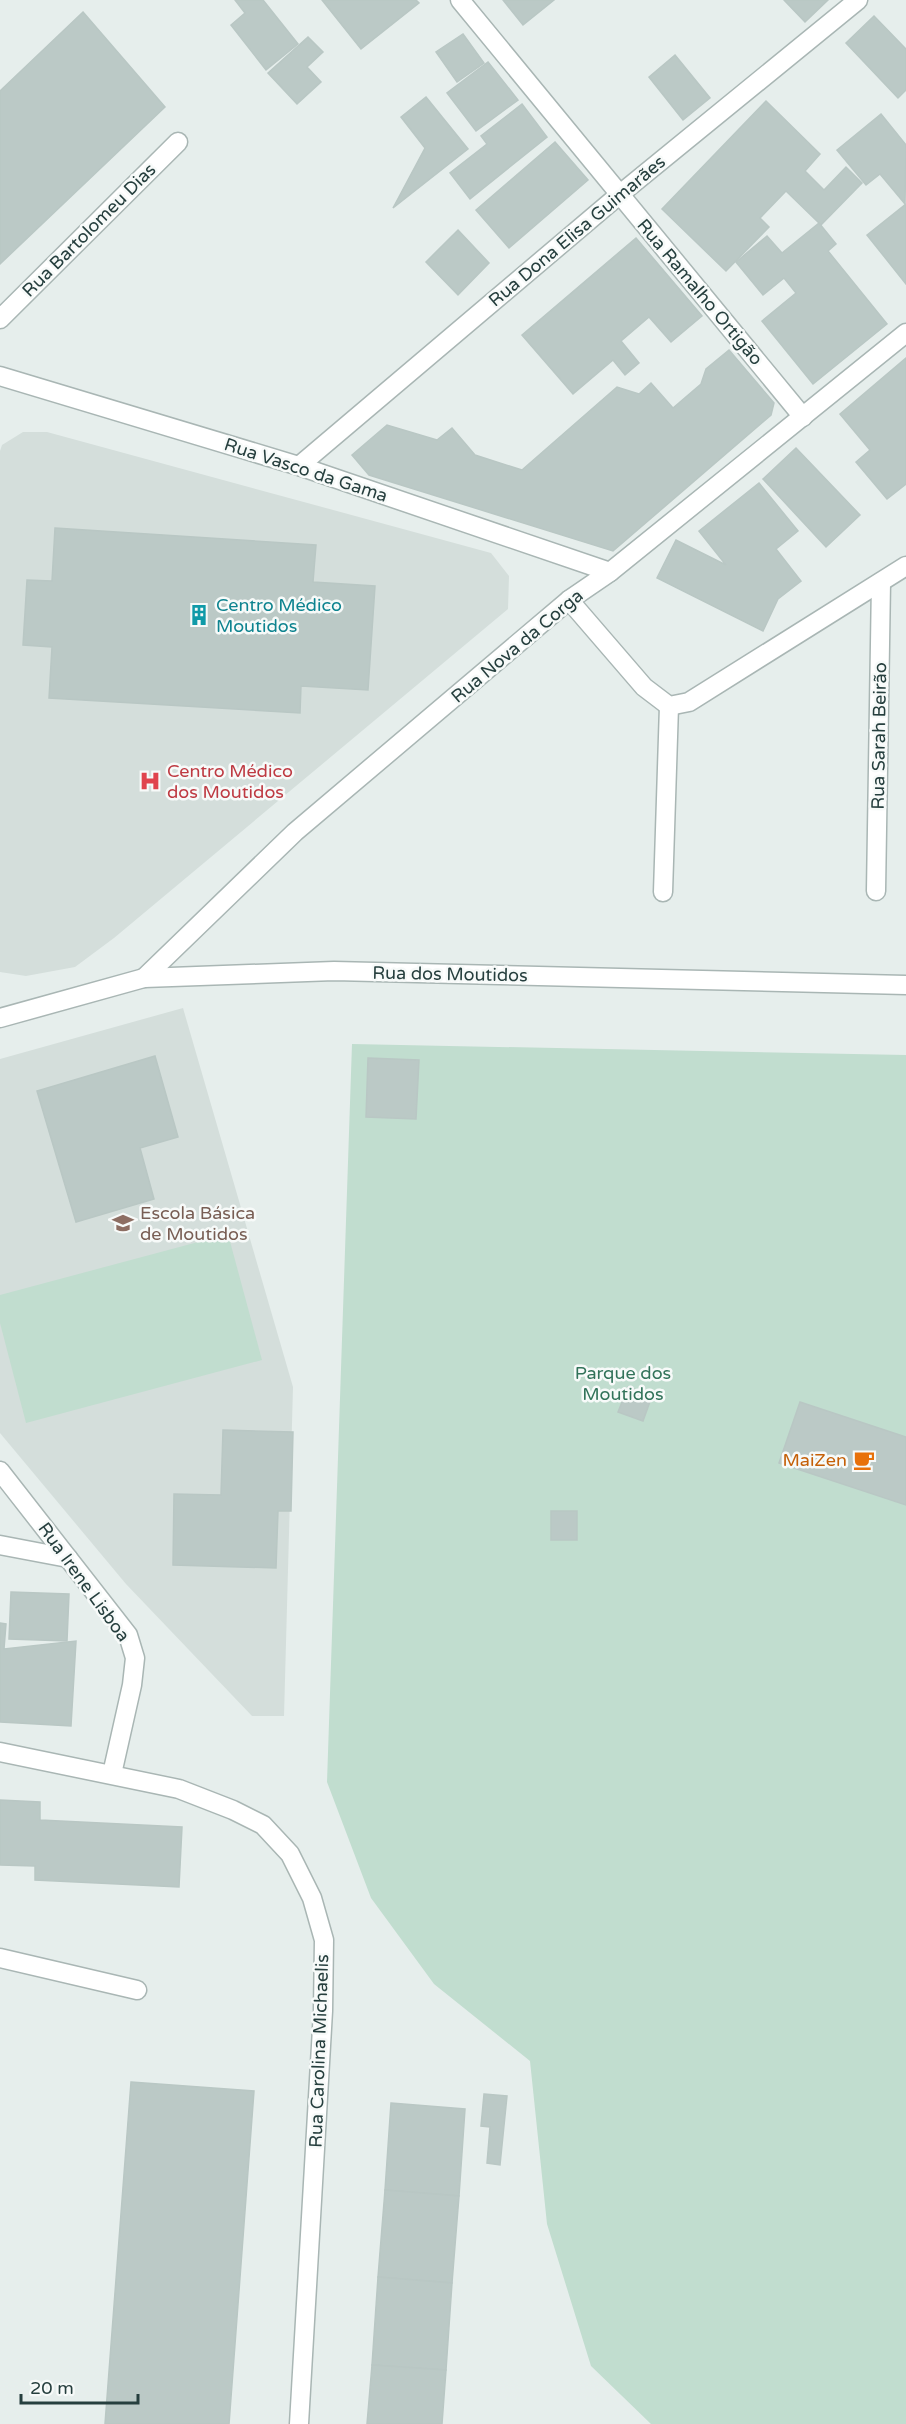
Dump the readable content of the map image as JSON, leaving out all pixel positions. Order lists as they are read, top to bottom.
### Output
{
  "streets": {
    "street": [
      "Rua Bartolomeu Dias",
      "Rua Dona Elisa Guimarães",
      "Rua Ramalho Ortigão",
      "Rua Vasco da Gama",
      "Rua Nova da Corga",
      "Rua Sarah Beirão",
      "Rua dos Moutidos",
      "Rua Irene Lisboa",
      "Rua Carolina Michaelis"
    ]
  },
  "crossings": [
    ["Rua Dona Elisa Guimarães", "Rua Ramalho Ortigão"],
    ["Rua Dona Elisa Guimarães", "Rua Vasco da Gama"],
    ["Rua Ramalho Ortigão", "Rua Nova da Corga"],
    ["Rua Vasco da Gama", "Rua Nova da Corga"],
    ["Rua Nova da Corga", "Rua dos Moutidos"],
    ["Rua Irene Lisboa", "Rua Carolina Michaelis"]
  ],
  "parks": ["Parque dos Moutidos"],
  "places": {
    "building": ["Centro Médico Moutidos"],
    "hospital": ["Centro Médico dos Moutidos"],
    "school or university": ["Escola Básica de Moutidos"],
    "cafe": ["MaiZen"]
  },
  "scale_bar": "20 m"
}
